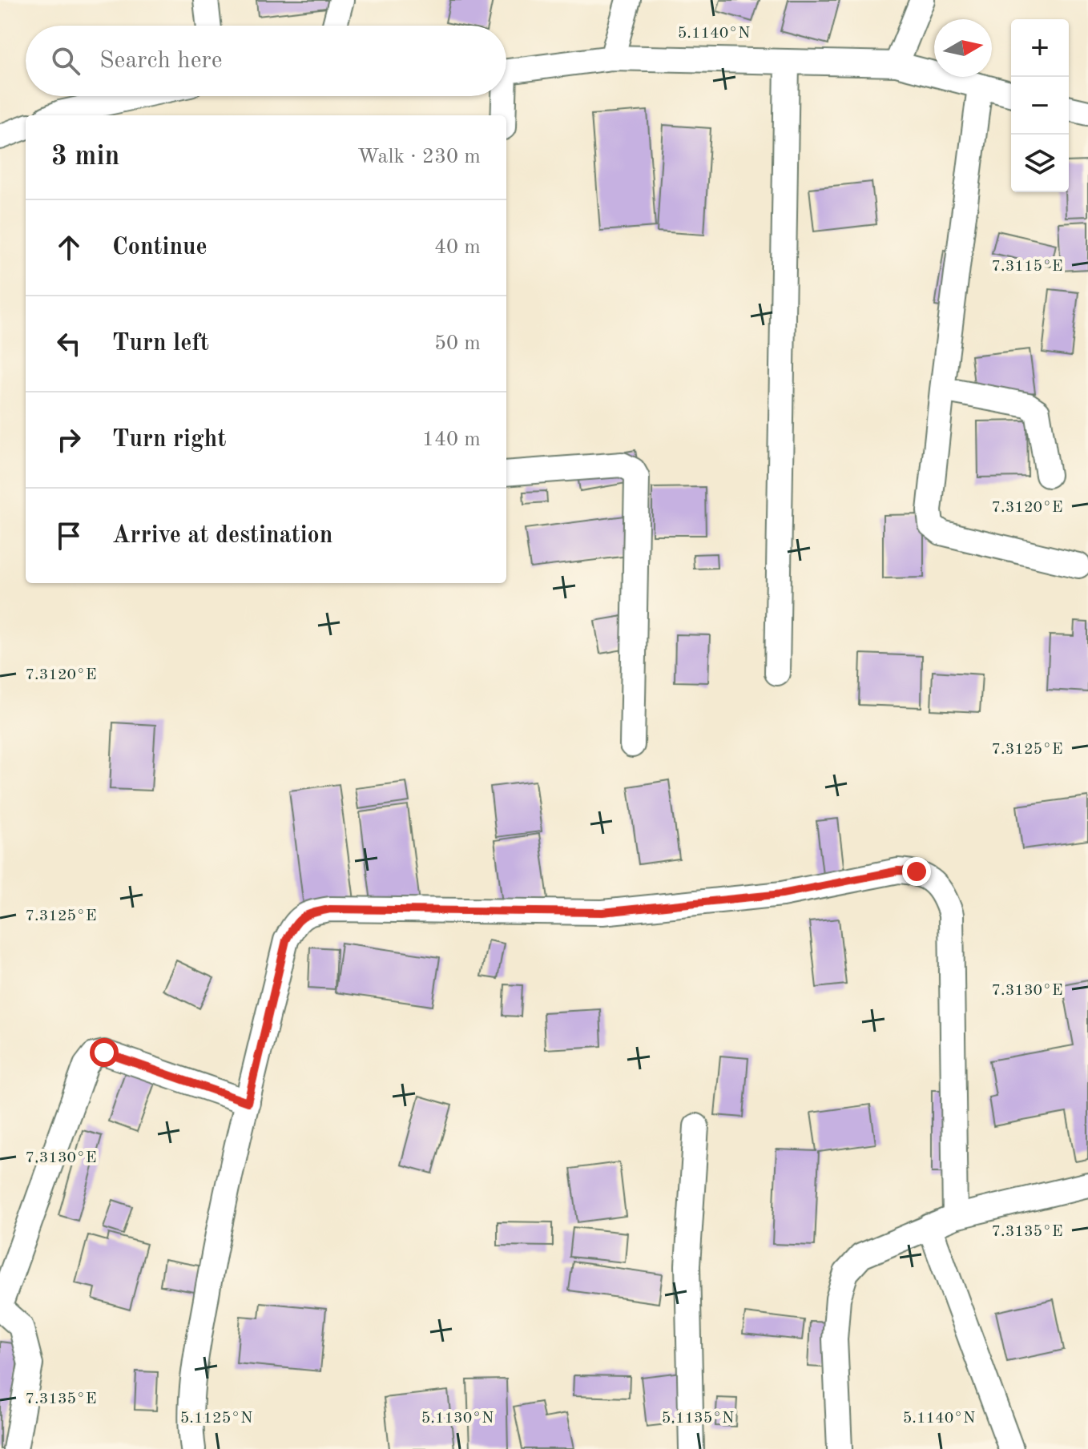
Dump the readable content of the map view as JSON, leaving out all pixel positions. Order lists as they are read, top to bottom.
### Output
{
  "north": "right",
  "page": {
    "map_buttons": ["+", "−"],
    "search": "Search here",
    "heading": ["3 min", "Walk · 230 m"],
    "list": [
      ["Continue", "40 m"],
      ["Turn left", "50 m"],
      ["Turn right", "140 m"],
      "Arrive at destination"
    ]
  },
  "coordinates": [
    "5.1140°N",
    "7.3115°E",
    "7.3120°E",
    "7.3125°E",
    "7.3130°E",
    "7.3135°E",
    "5.1125°N",
    "5.1130°N",
    "5.1135°N"
  ]
}
